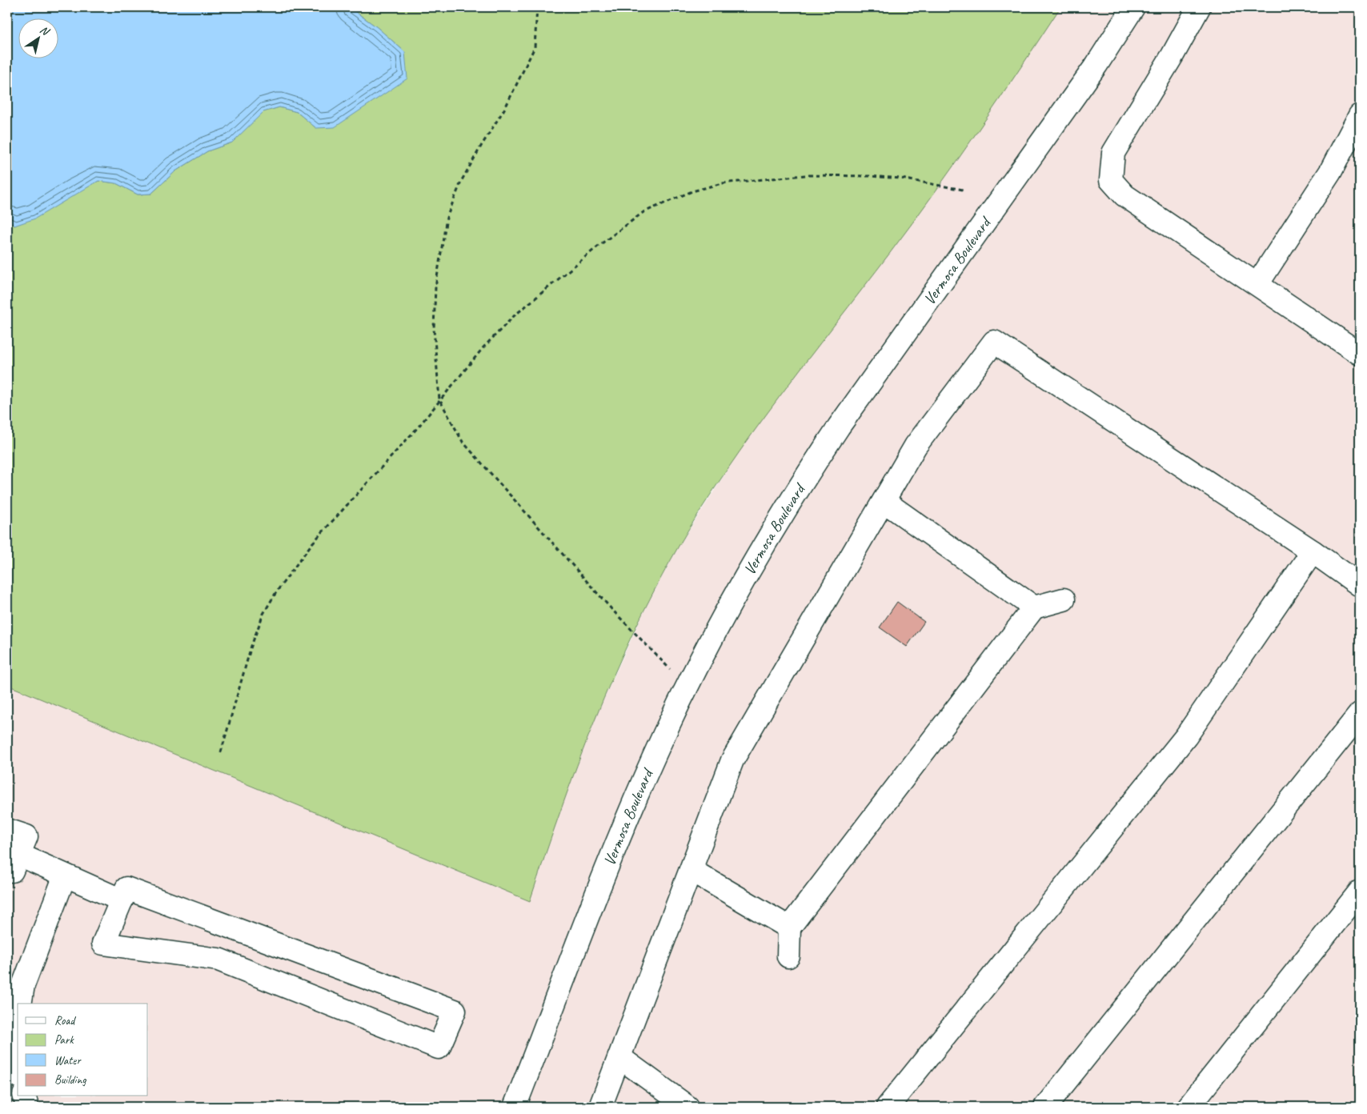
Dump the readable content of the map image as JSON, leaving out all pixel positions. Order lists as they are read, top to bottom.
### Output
{
  "streets": {
    "street": ["Vermosa Boulevard"]
  },
  "legend": [
    "Road",
    "Park",
    "Water",
    "Building"
  ],
  "north": "top right"
}
